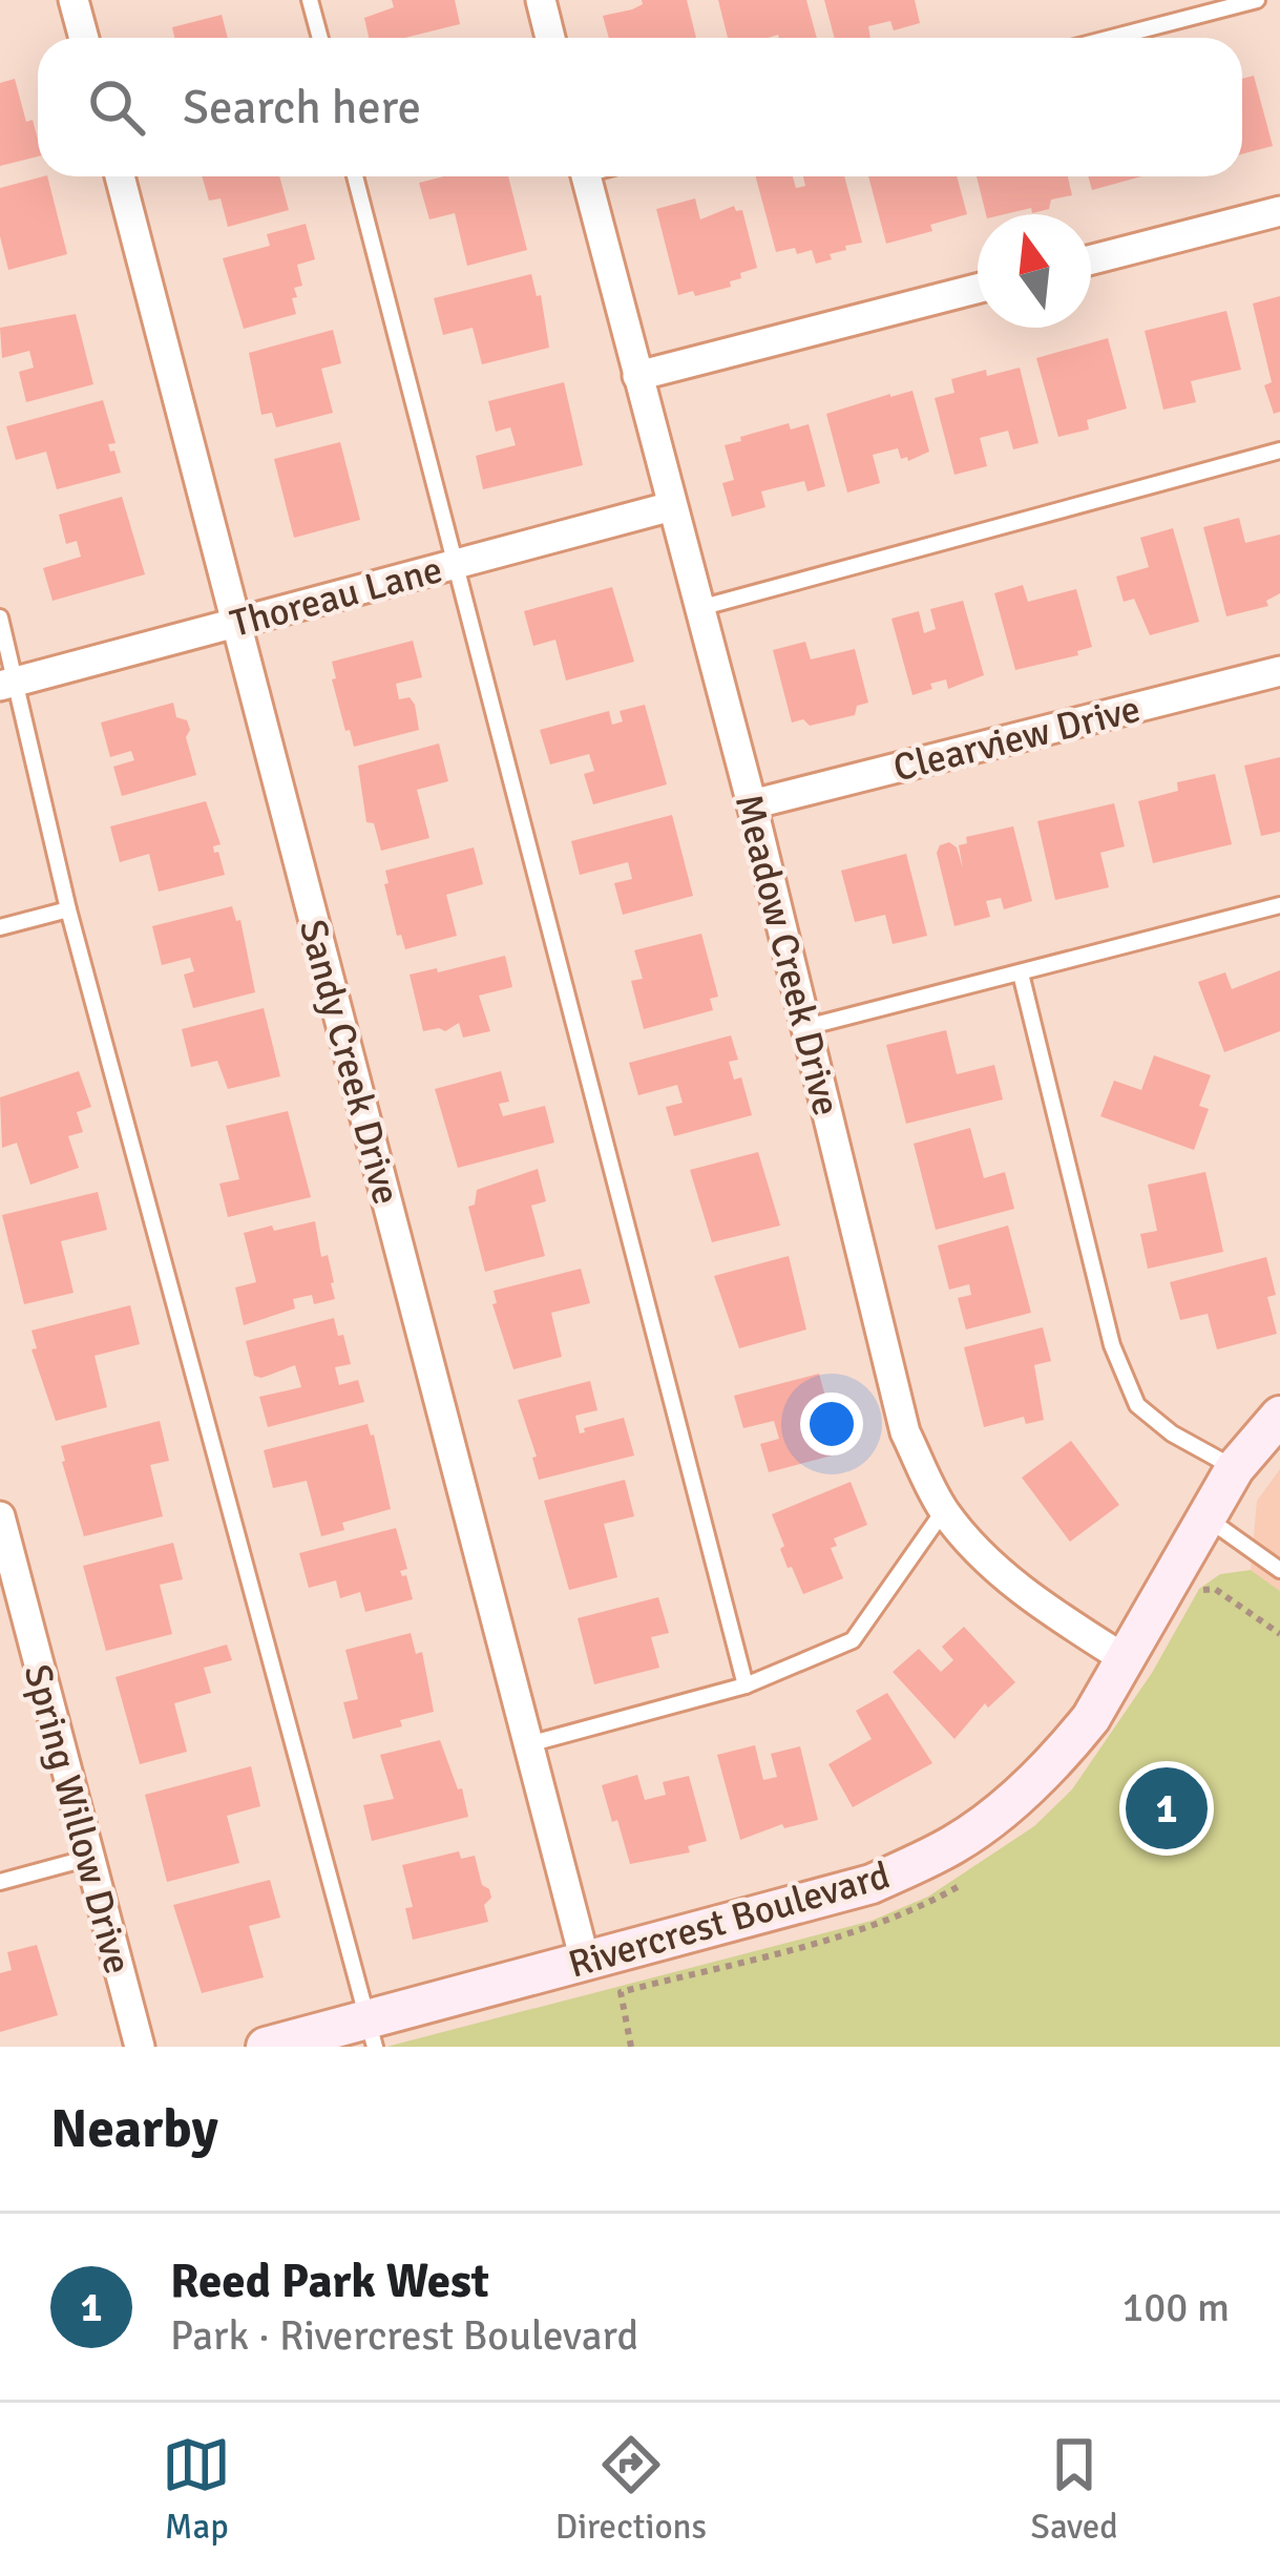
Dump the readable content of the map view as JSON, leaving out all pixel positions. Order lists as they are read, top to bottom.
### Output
{
  "streets": {
    "street": [
      "Thoreau Lane",
      "Clearview Drive",
      "Meadow Creek Drive",
      "Sandy Creek Drive",
      "Spring Willow Drive",
      "Rivercrest Boulevard"
    ]
  },
  "crossings": [
    ["Thoreau Lane", "Meadow Creek Drive"],
    ["Thoreau Lane", "Sandy Creek Drive"],
    ["Clearview Drive", "Meadow Creek Drive"],
    ["Meadow Creek Drive", "Rivercrest Boulevard"],
    ["Sandy Creek Drive", "Rivercrest Boulevard"]
  ],
  "north": "top",
  "page": {
    "search": "Search here",
    "pins": "1",
    "heading": "Nearby",
    "list": [
      {
        "mark": "1",
        "name": "Reed Park West",
        "note": "Park · Rivercrest Boulevard",
        "value": "100 m"
      }
    ],
    "nav": ["Map", "Directions", "Saved"]
  }
}
